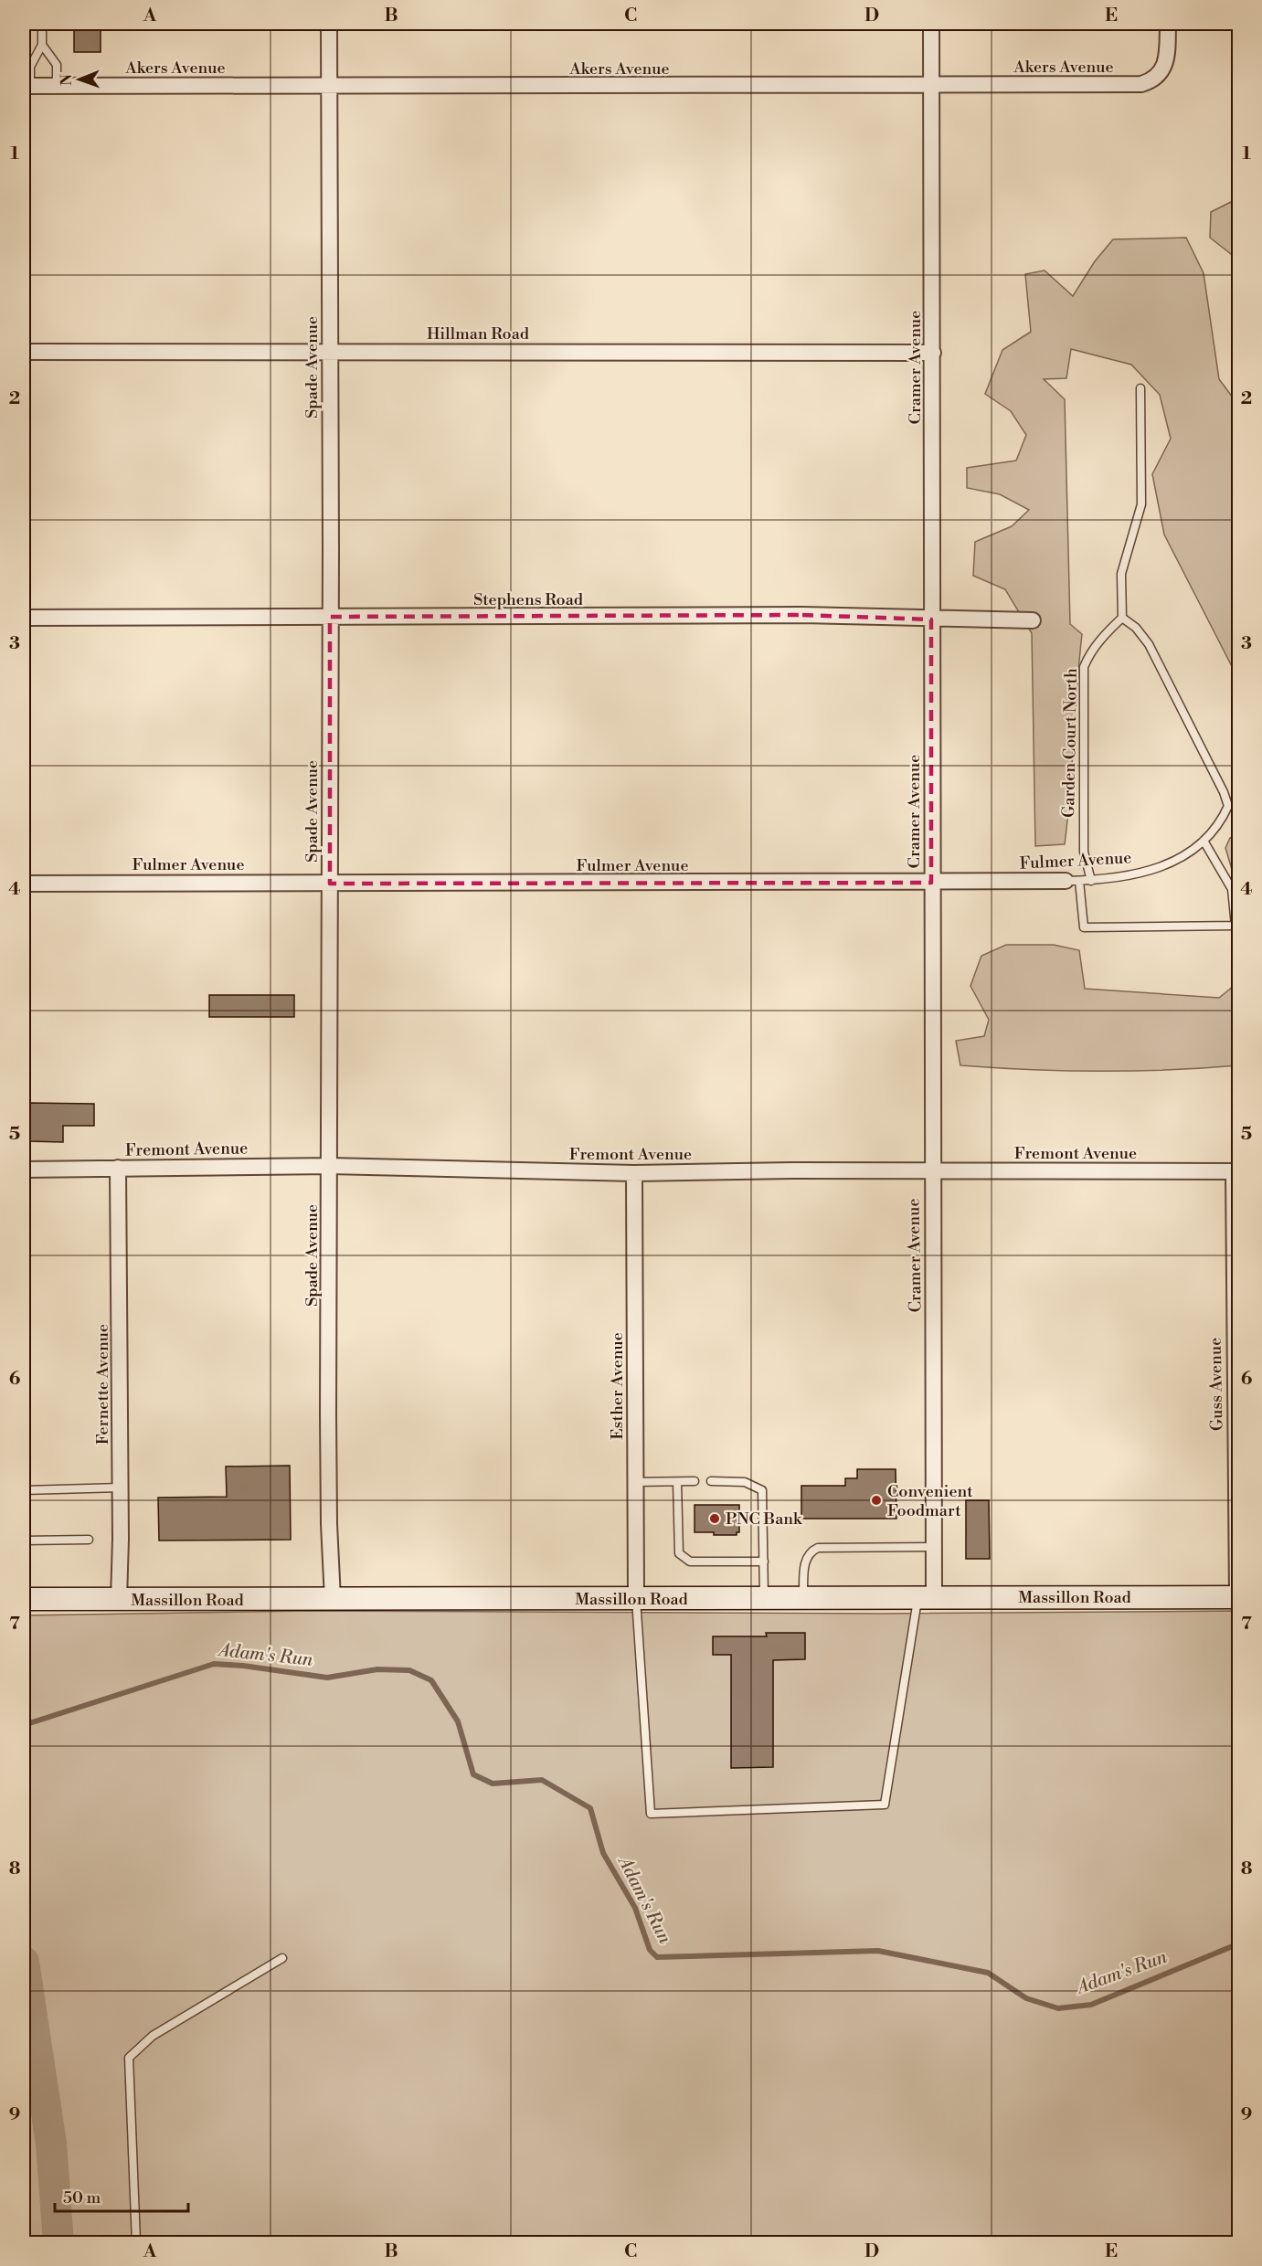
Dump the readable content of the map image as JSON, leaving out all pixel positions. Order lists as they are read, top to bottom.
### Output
{
  "streets": {
    "street": [
      "Akers Avenue",
      "Hillman Road",
      "Spade Avenue",
      "Cramer Avenue",
      "Stephens Road",
      "Fulmer Avenue",
      "Fremont Avenue",
      "Fernette Avenue",
      "Guss Avenue",
      "Esther Avenue",
      "Massillon Road"
    ],
    "lane": ["Garden Court North"]
  },
  "crossings": [
    ["Akers Avenue", "Spade Avenue"],
    ["Akers Avenue", "Cramer Avenue"],
    ["Hillman Road", "Spade Avenue"],
    ["Hillman Road", "Cramer Avenue"],
    ["Spade Avenue", "Stephens Road"],
    ["Spade Avenue", "Fulmer Avenue"],
    ["Spade Avenue", "Fremont Avenue"],
    ["Spade Avenue", "Massillon Road"],
    ["Cramer Avenue", "Stephens Road"],
    ["Cramer Avenue", "Fulmer Avenue"],
    ["Cramer Avenue", "Fremont Avenue"],
    ["Cramer Avenue", "Massillon Road"],
    ["Garden Court North", "Fulmer Avenue"],
    ["Fremont Avenue", "Fernette Avenue"],
    ["Fremont Avenue", "Guss Avenue"],
    ["Fremont Avenue", "Esther Avenue"],
    ["Fernette Avenue", "Massillon Road"],
    ["Guss Avenue", "Massillon Road"],
    ["Esther Avenue", "Massillon Road"]
  ],
  "water": ["Adam's Run"],
  "places": ["Convenient Foodmart", "PNC Bank"],
  "scale_bar": "50 m",
  "north": "left",
  "grid": {
    "columns": [
      "A",
      "B",
      "C",
      "D",
      "E"
    ],
    "rows": [
      "1",
      "2",
      "3",
      "4",
      "5",
      "6",
      "7",
      "8",
      "9"
    ]
  }
}
